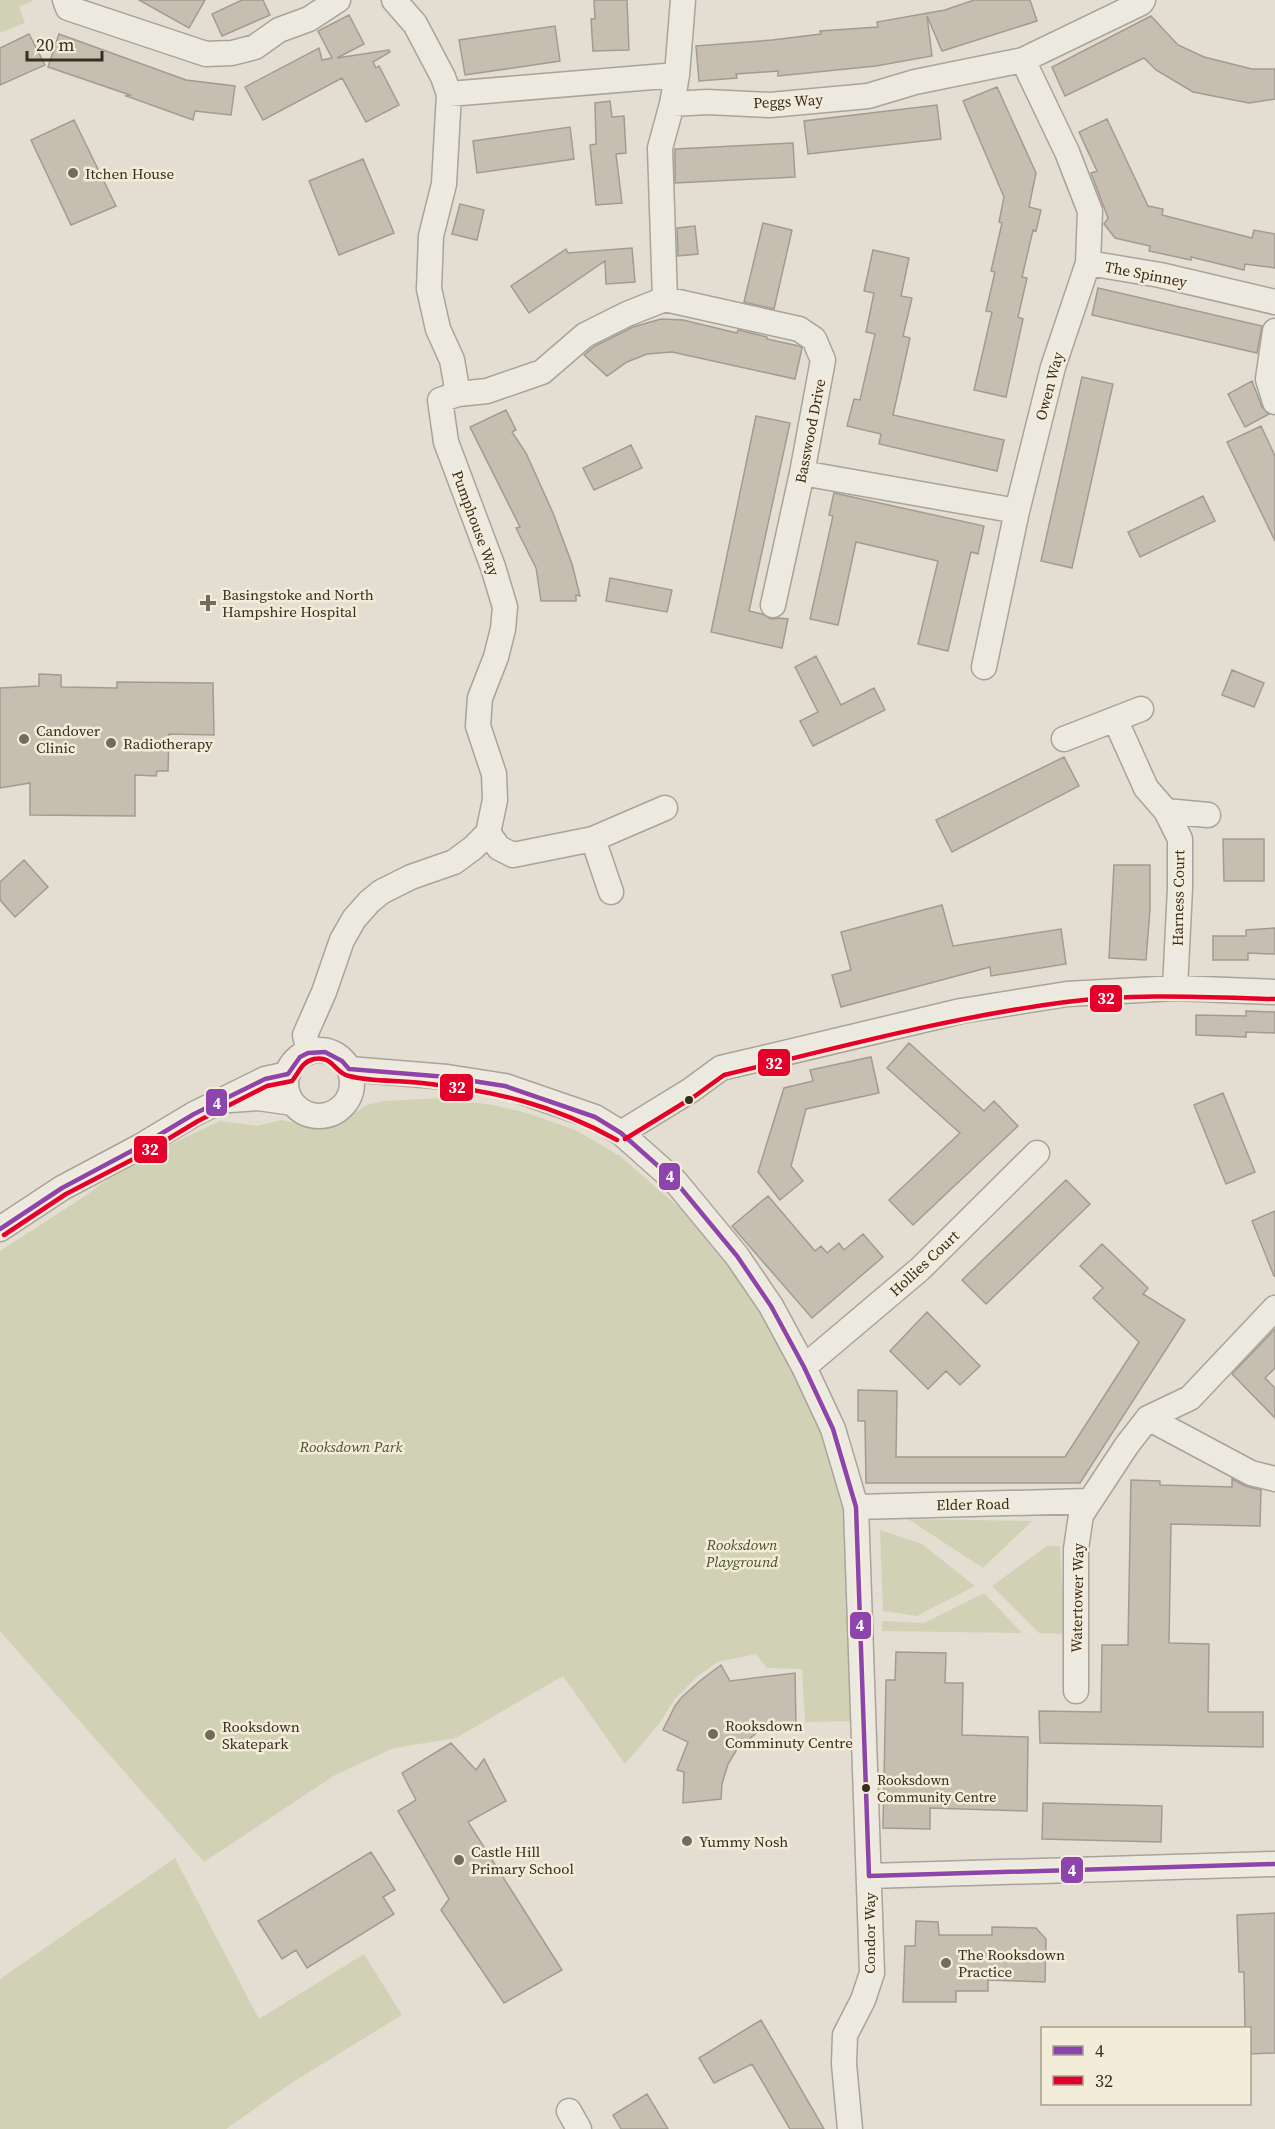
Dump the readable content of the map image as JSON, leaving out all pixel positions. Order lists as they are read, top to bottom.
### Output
{
  "streets": {
    "street": [
      "Peggs Way",
      "The Spinney",
      "Owen Way",
      "Basswood Drive",
      "Pumphouse Way",
      "Harness Court",
      "Hollies Court",
      "Elder Road",
      "Watertower Way",
      "Condor Way"
    ]
  },
  "crossings": [
    ["Peggs Way", "The Spinney"],
    ["The Spinney", "Owen Way"],
    ["Hollies Court", "Condor Way"],
    ["Elder Road", "Watertower Way"],
    ["Elder Road", "Condor Way"]
  ],
  "parks": ["Rooksdown Park", "Rooksdown Playground"],
  "places": {
    "other": [
      "Itchen House",
      "Candover Clinic",
      "Radiotherapy",
      "Rooksdown Comminuty Centre",
      "Rooksdown Skatepark",
      "Rooksdown Community Centre",
      "Yummy Nosh",
      "Castle Hill Primary School",
      "The Rooksdown Practice"
    ],
    "health": ["Basingstoke and North Hampshire Hospital"]
  },
  "lines": ["transit line 32", "transit line 4"],
  "legend": ["4", "32"],
  "scale_bar": "20 m"
}
